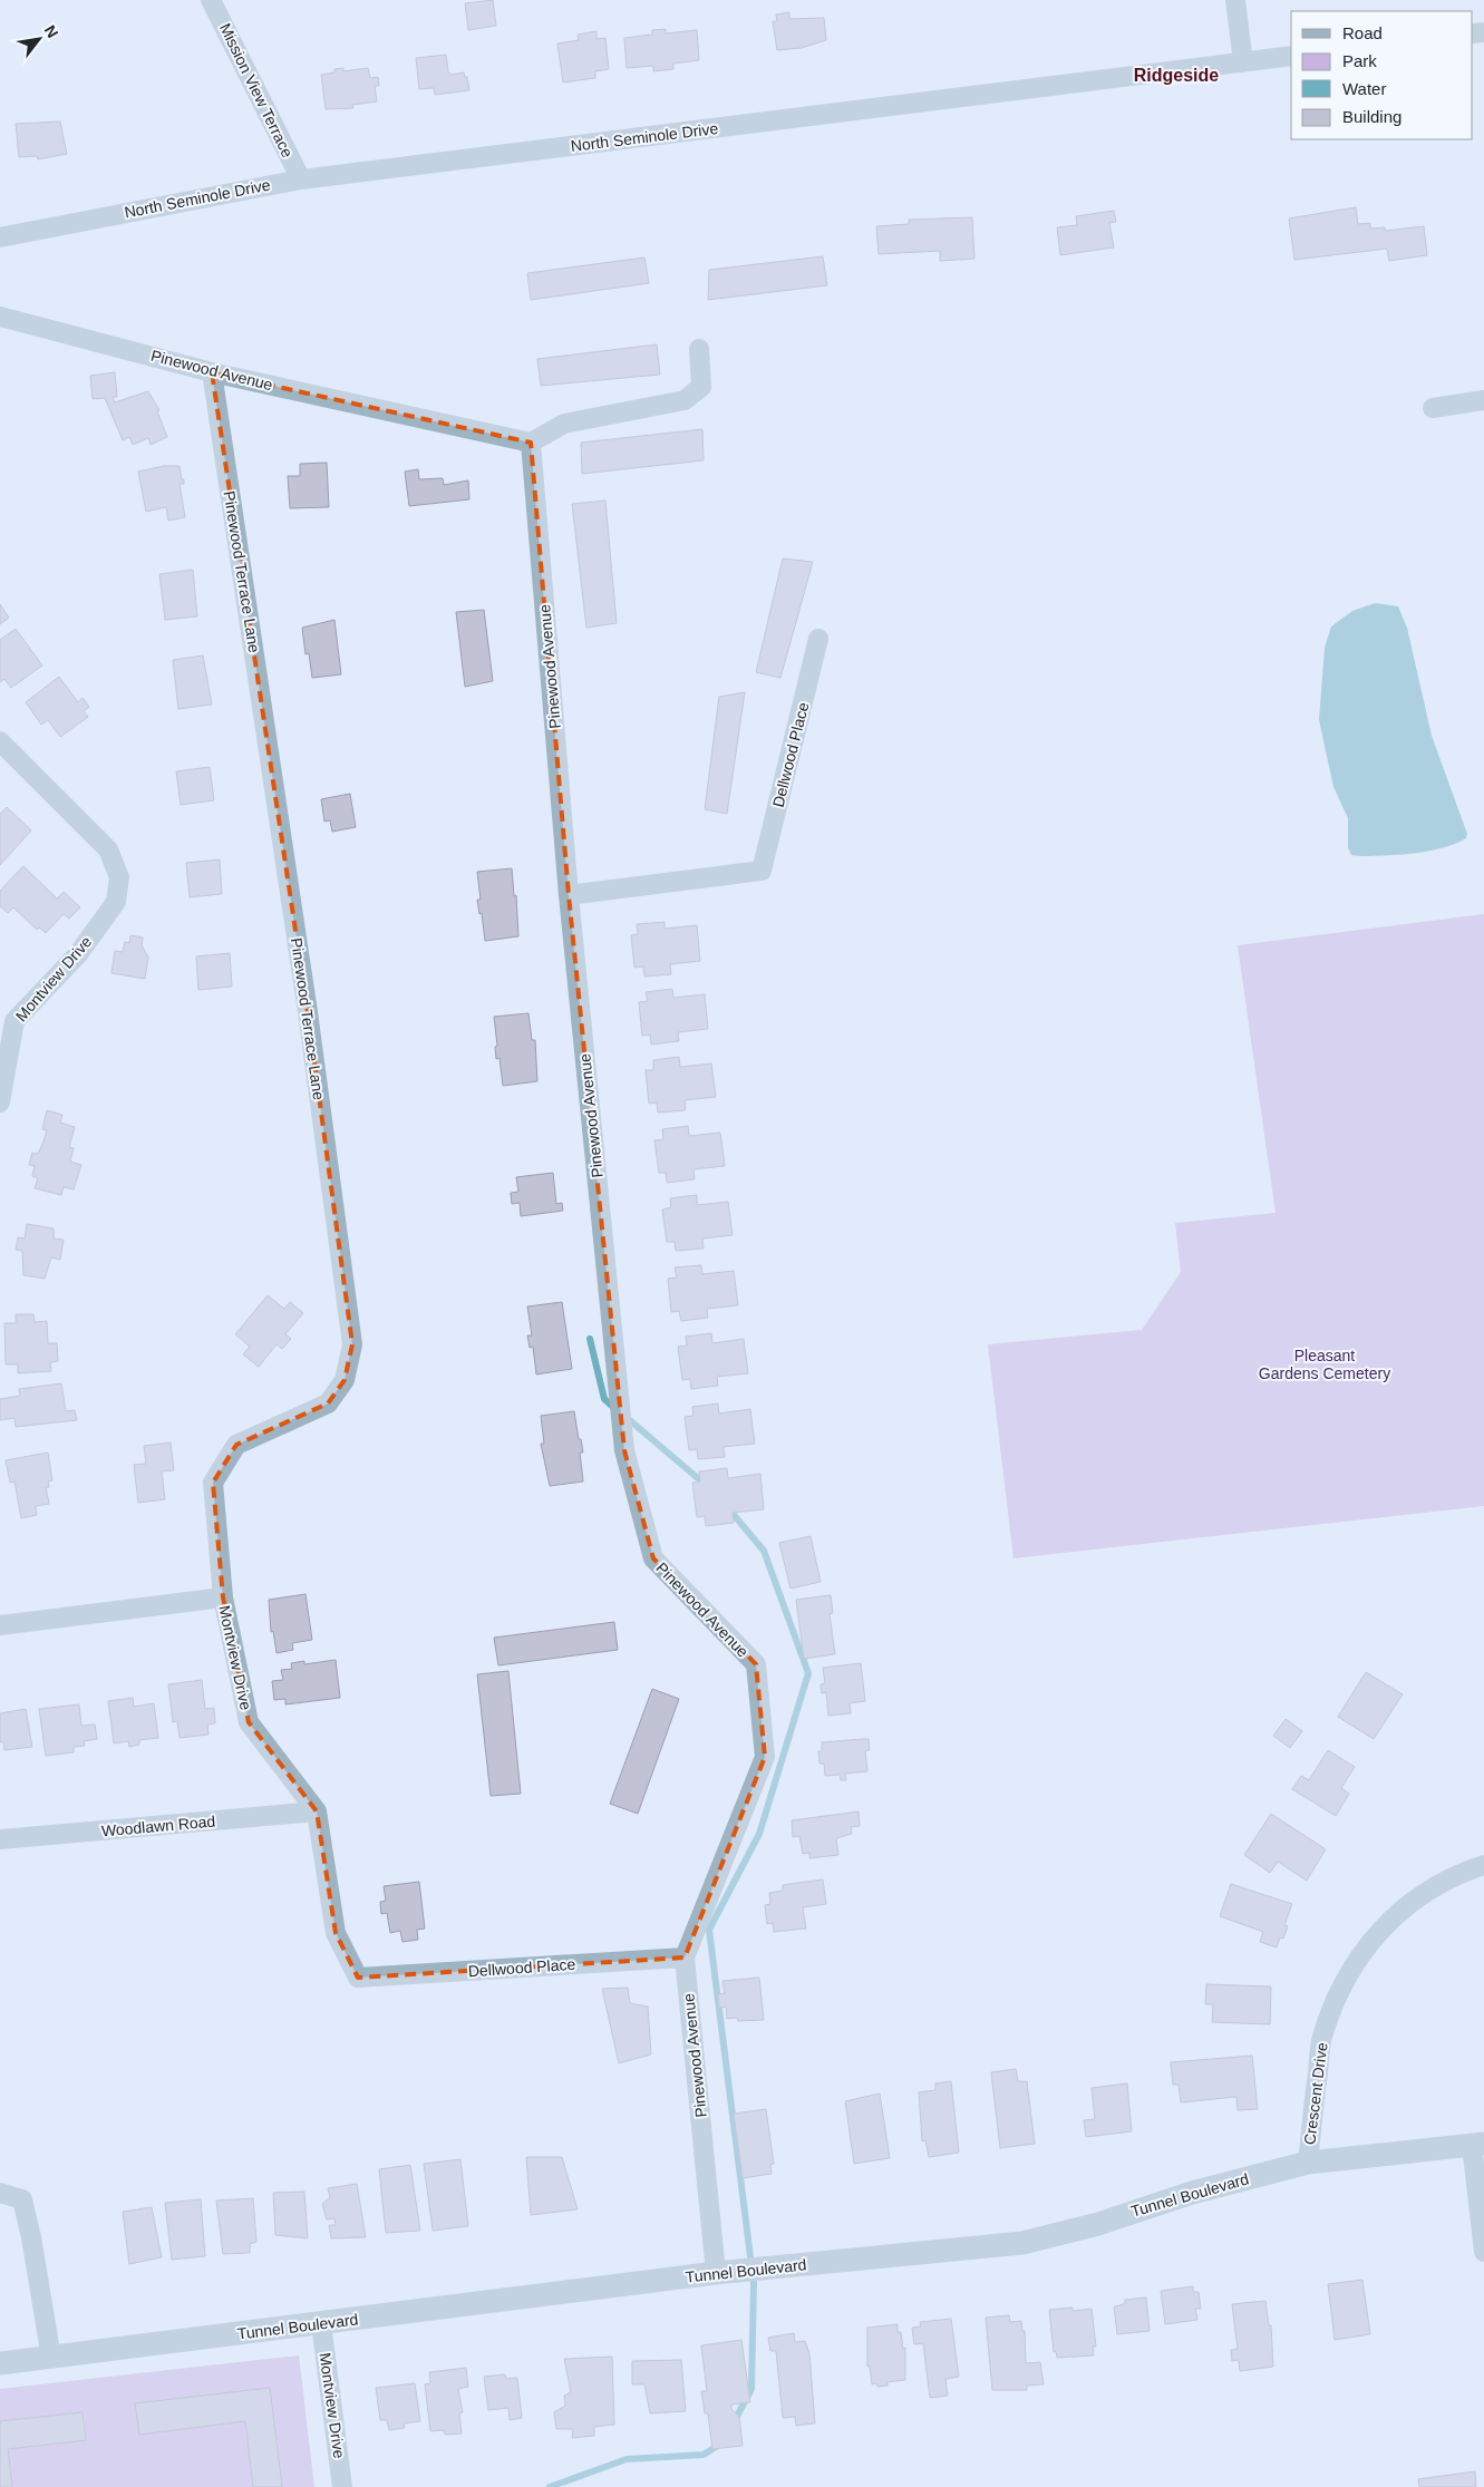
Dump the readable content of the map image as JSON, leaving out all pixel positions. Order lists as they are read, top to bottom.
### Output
{
  "streets": {
    "street": [
      "Mission View Terrace",
      "North Seminole Drive",
      "Pinewood Avenue",
      "Pinewood Terrace Lane",
      "Dellwood Place",
      "Montview Drive",
      "Woodlawn Road",
      "Crescent Drive",
      "Tunnel Boulevard"
    ]
  },
  "crossings": [
    ["Mission View Terrace", "North Seminole Drive"],
    ["Pinewood Avenue", "Pinewood Terrace Lane"],
    ["Pinewood Avenue", "Dellwood Place"],
    ["Pinewood Avenue", "Tunnel Boulevard"],
    ["Pinewood Terrace Lane", "Montview Drive"],
    ["Dellwood Place", "Montview Drive"],
    ["Montview Drive", "Woodlawn Road"],
    ["Montview Drive", "Tunnel Boulevard"],
    ["Crescent Drive", "Tunnel Boulevard"]
  ],
  "districts": ["Ridgeside"],
  "parks": ["Pleasant Gardens Cemetery"],
  "legend": [
    "Road",
    "Park",
    "Water",
    "Building"
  ],
  "north": "top right"
}
